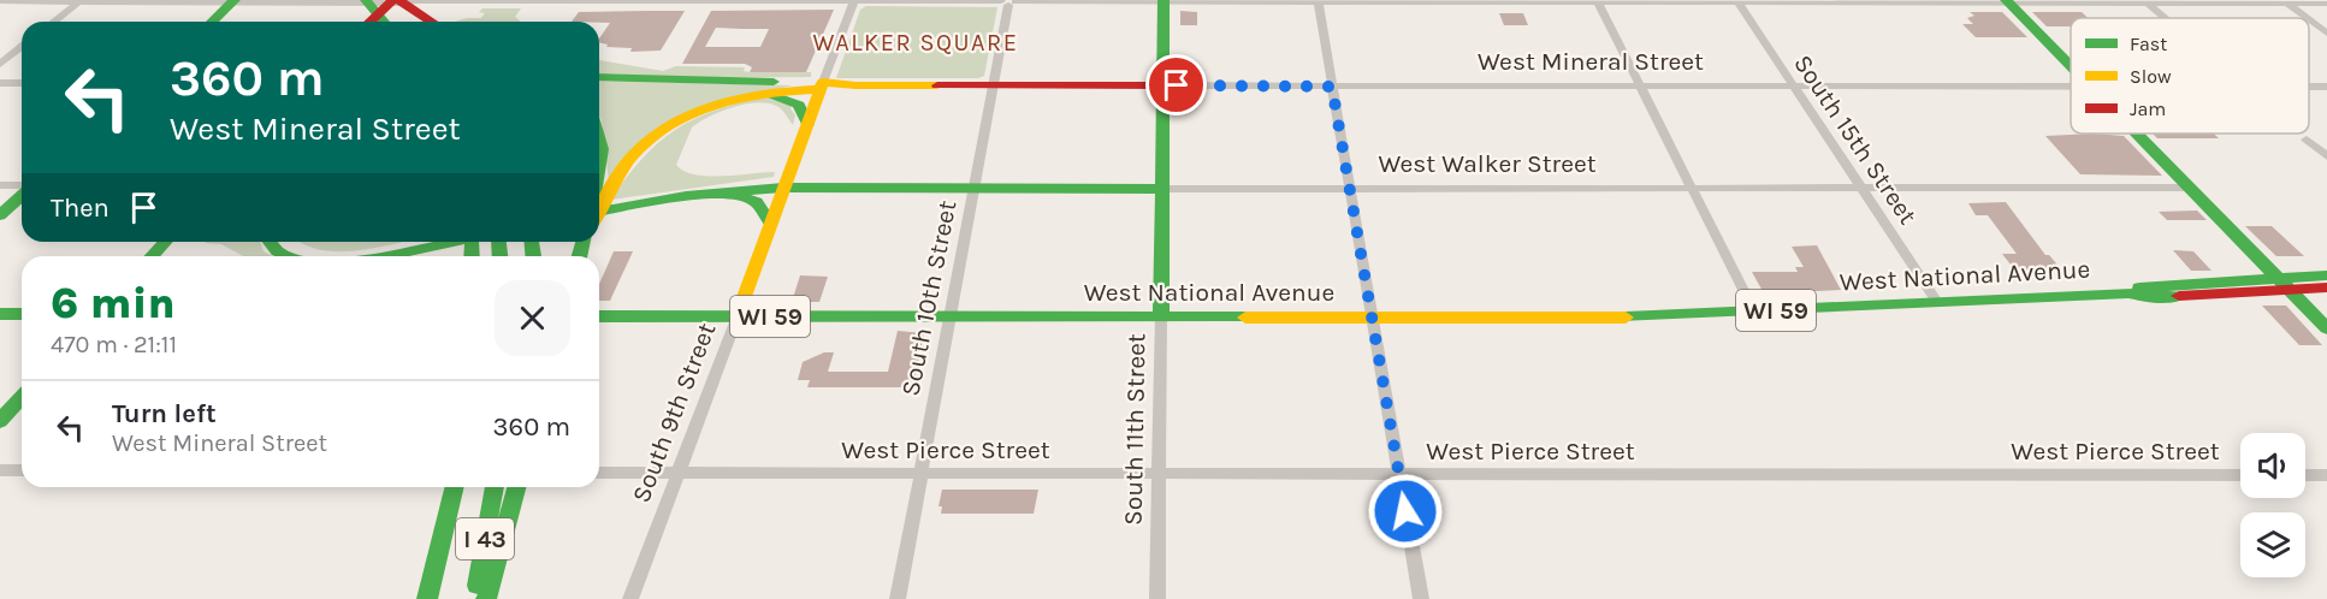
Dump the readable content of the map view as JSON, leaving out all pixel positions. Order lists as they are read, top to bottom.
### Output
{
  "streets": {
    "main road": [
      "West Mineral Street",
      "West Walker Street",
      "West National Avenue",
      "WI 59",
      "South 9th Street",
      "South 11th Street",
      "I 43"
    ],
    "street": ["South 15th Street", "South 10th Street", "West Pierce Street"]
  },
  "crossings": [
    ["West Mineral Street", "South 15th Street"],
    ["West Mineral Street", "South 10th Street"],
    ["West Mineral Street", "South 9th Street"],
    ["West Mineral Street", "South 11th Street"],
    ["South 15th Street", "West Walker Street"],
    ["South 15th Street", "West National Avenue"],
    ["West Walker Street", "South 10th Street"],
    ["West Walker Street", "South 9th Street"],
    ["West Walker Street", "South 11th Street"],
    ["West National Avenue", "South 10th Street"],
    ["West National Avenue", "South 9th Street"],
    ["West National Avenue", "South 11th Street"],
    ["South 10th Street", "West Pierce Street"],
    ["South 9th Street", "West Pierce Street"],
    ["South 11th Street", "West Pierce Street"]
  ],
  "districts": ["WALKER SQUARE"],
  "legend": ["Fast", "Slow", "Jam"],
  "page": {
    "turn": ["360 m", "West Mineral Street"],
    "then": "Then",
    "heading": ["6 min", "470 m · 21:11"],
    "list": [
      {
        "name": "Turn left",
        "note": "West Mineral Street",
        "value": "360 m"
      }
    ]
  }
}
